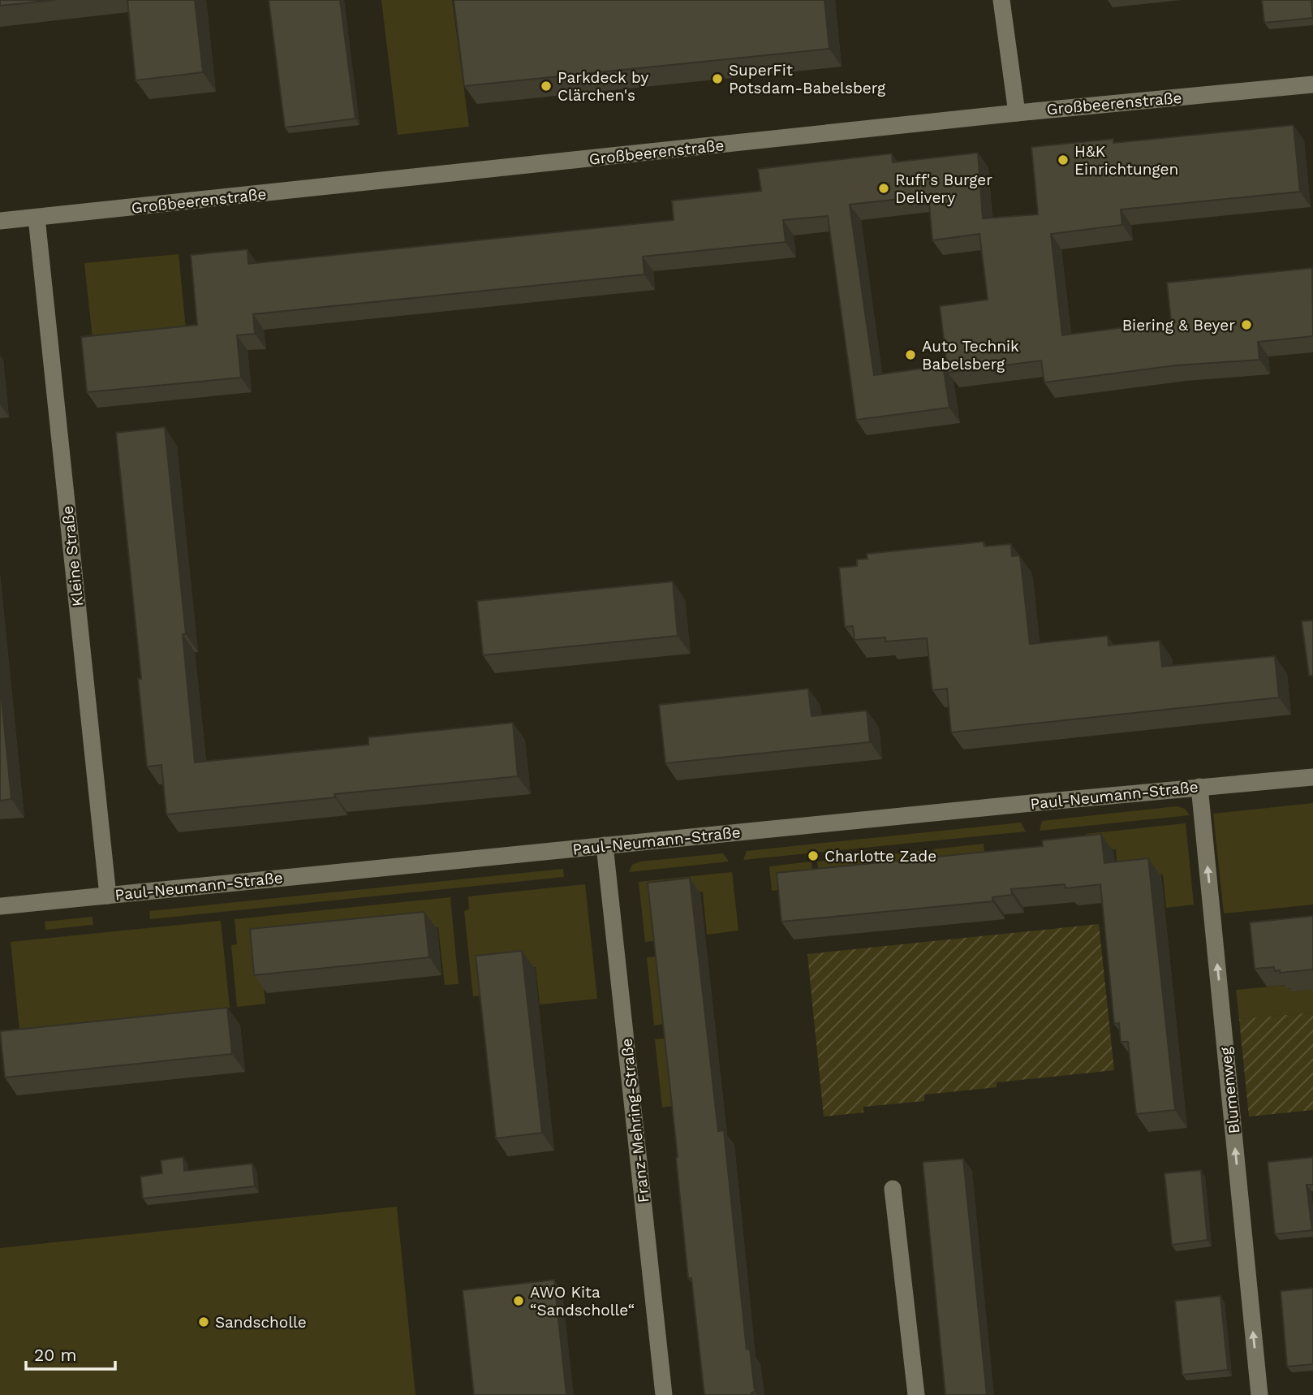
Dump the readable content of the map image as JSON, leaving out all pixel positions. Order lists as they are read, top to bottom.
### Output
{
  "streets": {
    "street": [
      "Großbeerenstraße",
      "Kleine Straße",
      "Paul-Neumann-Straße",
      "Blumenweg",
      "Franz-Mehring-Straße"
    ]
  },
  "crossings": [
    ["Großbeerenstraße", "Kleine Straße"],
    ["Kleine Straße", "Paul-Neumann-Straße"],
    ["Paul-Neumann-Straße", "Blumenweg"],
    ["Paul-Neumann-Straße", "Franz-Mehring-Straße"]
  ],
  "one_way": ["Blumenweg"],
  "places": [
    "SuperFit Potsdam-Babelsberg",
    "Parkdeck by Clärchen's",
    "H&K Einrichtungen",
    "Ruff's Burger Delivery",
    "Biering & Beyer",
    "Auto Technik Babelsberg",
    "Charlotte Zade",
    "AWO Kita “Sandscholle“",
    "Sandscholle"
  ],
  "scale_bar": "20 m"
}
